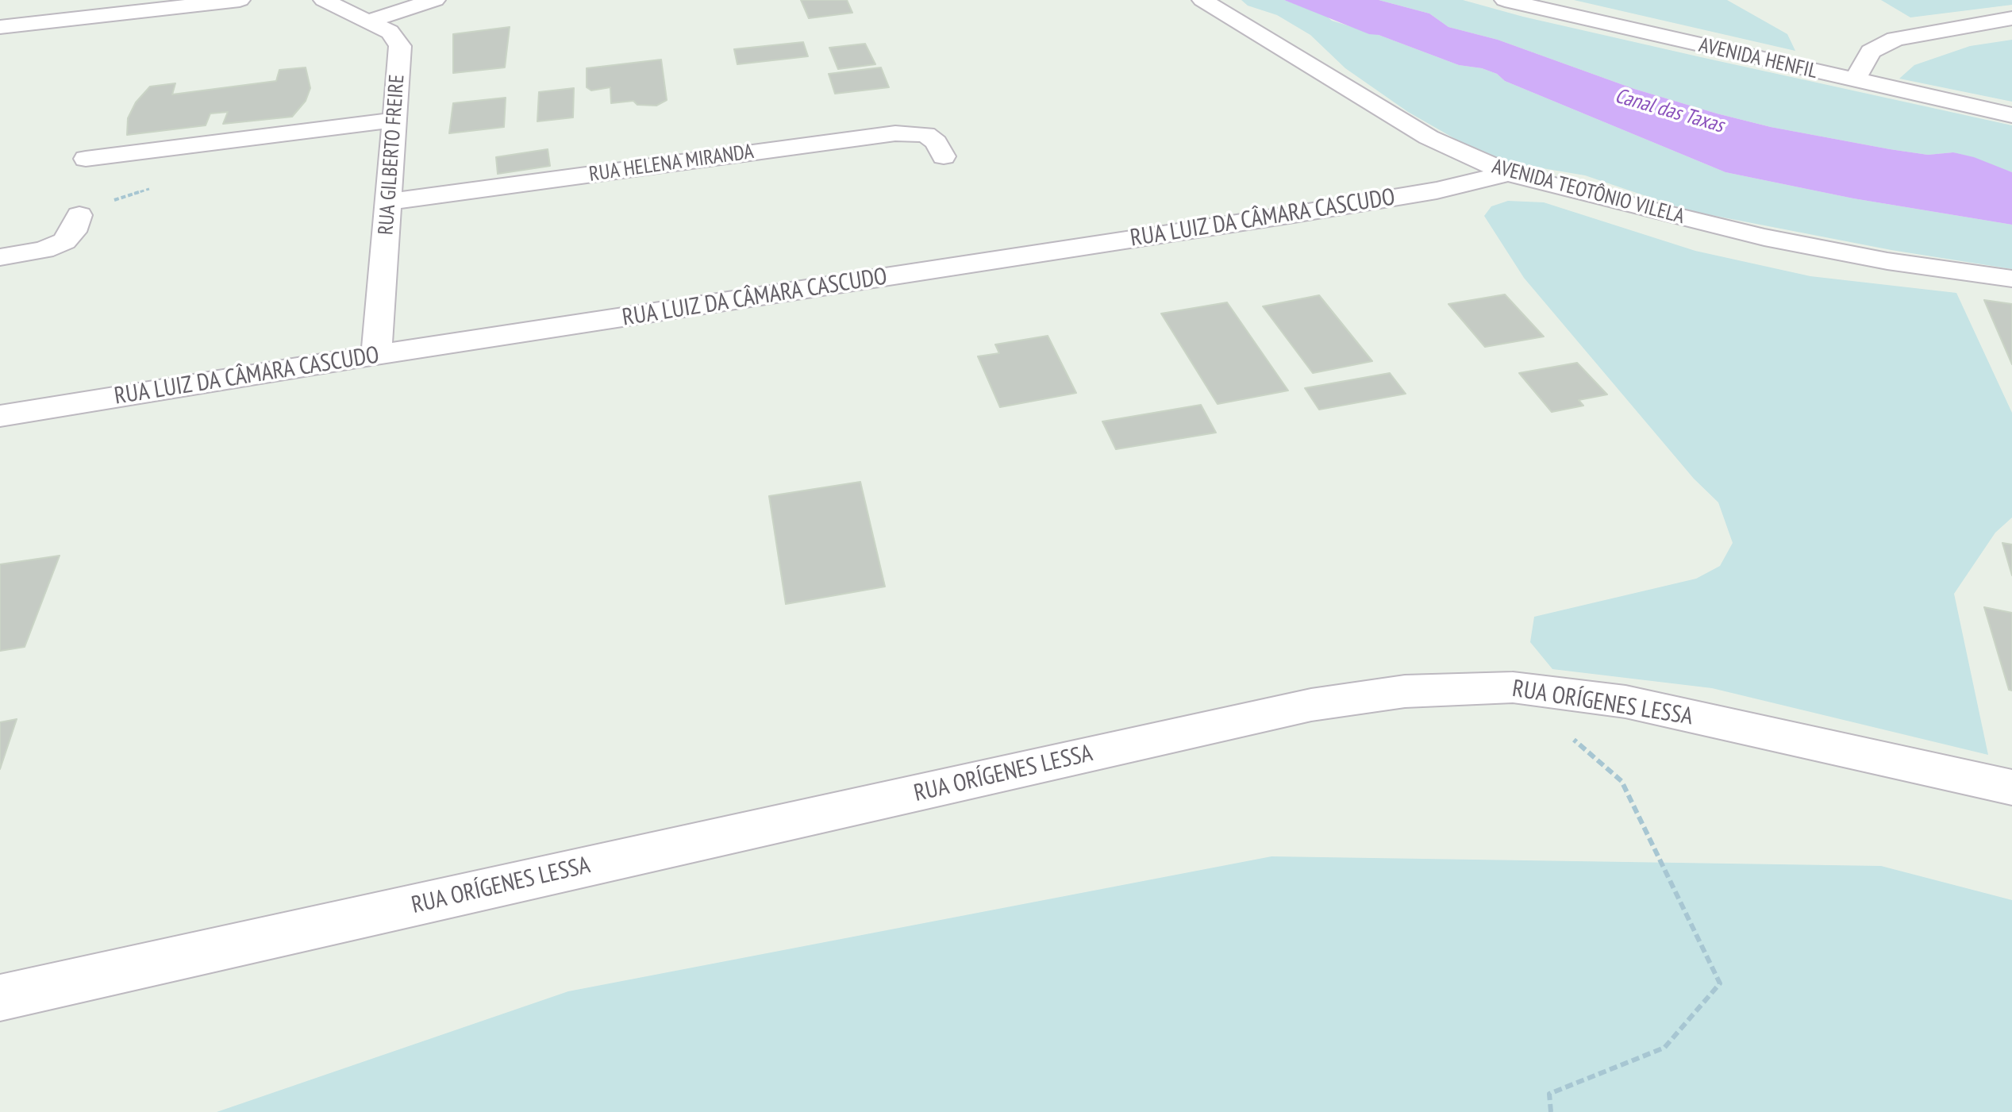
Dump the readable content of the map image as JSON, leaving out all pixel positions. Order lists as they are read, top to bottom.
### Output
{
  "streets": {
    "street": [
      "AVENIDA HENFIL",
      "RUA GILBERTO FREIRE",
      "RUA HELENA MIRANDA",
      "AVENIDA TEOTÔNIO VILELA",
      "RUA LUIZ DA CÂMARA CASCUDO",
      "RUA ORÍGENES LESSA"
    ]
  },
  "crossings": [
    ["RUA GILBERTO FREIRE", "RUA HELENA MIRANDA"],
    ["RUA GILBERTO FREIRE", "RUA LUIZ DA CÂMARA CASCUDO"],
    ["AVENIDA TEOTÔNIO VILELA", "RUA LUIZ DA CÂMARA CASCUDO"]
  ],
  "water": ["Canal das Taxas"]
}
